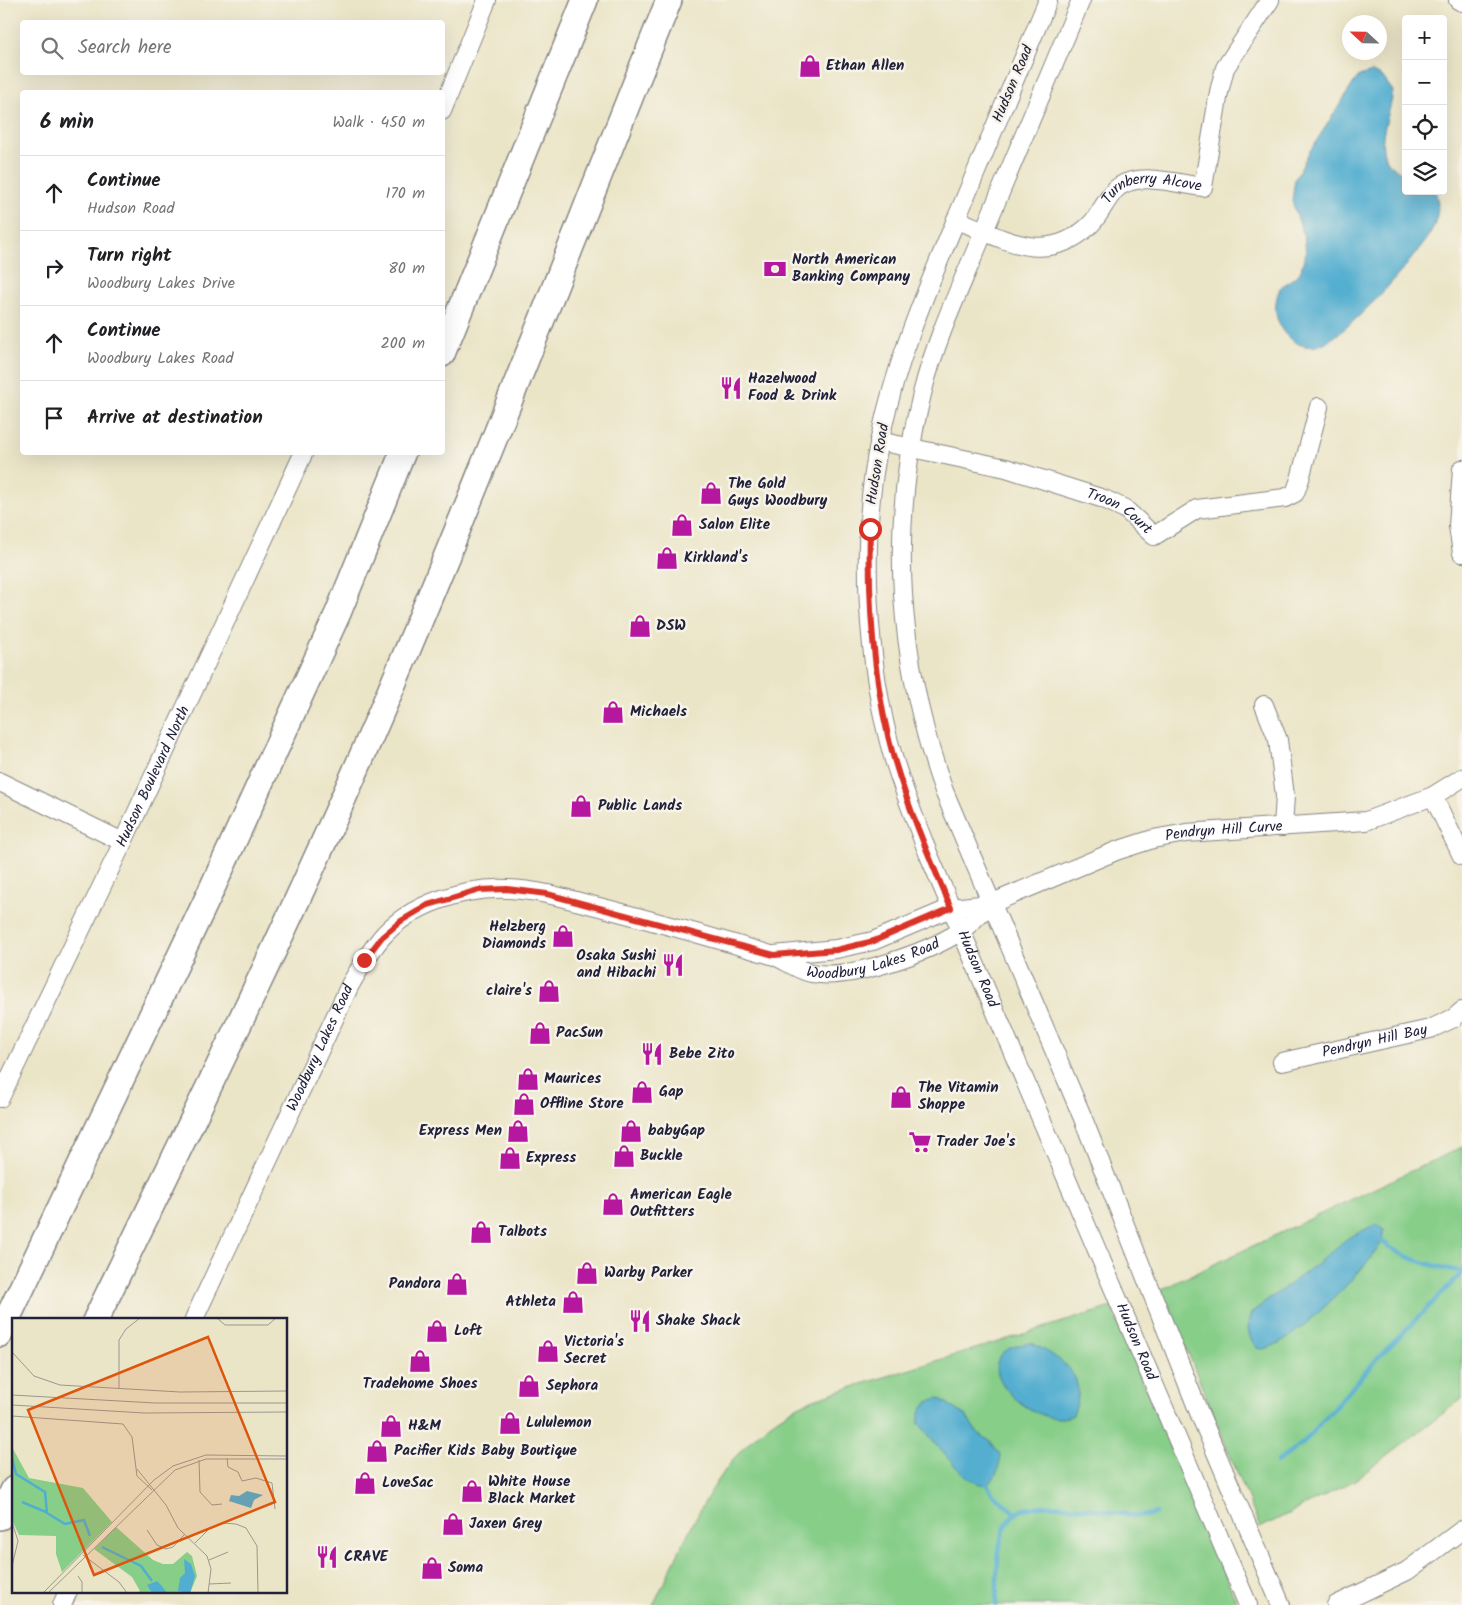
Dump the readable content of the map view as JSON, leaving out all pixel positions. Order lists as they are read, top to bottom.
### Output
{
  "streets": {
    "street": [
      "Hudson Road",
      "Turnberry Alcove",
      "Troon Court",
      "Hudson Boulevard North",
      "Pendryn Hill Curve",
      "Woodbury Lakes Road",
      "Pendryn Hill Bay"
    ]
  },
  "crossings": [
    ["Hudson Road", "Turnberry Alcove"],
    ["Hudson Road", "Troon Court"],
    ["Hudson Road", "Pendryn Hill Curve"],
    ["Hudson Road", "Woodbury Lakes Road"],
    ["Pendryn Hill Curve", "Woodbury Lakes Road"]
  ],
  "places": {
    "shop": [
      "Ethan Allen",
      "The Gold Guys Woodbury",
      "Salon Elite",
      "Kirkland's",
      "DSW",
      "Michaels",
      "Public Lands",
      "Helzberg Diamonds",
      "claire's",
      "PacSun",
      "Maurices",
      "Gap",
      "The Vitamin Shoppe",
      "Offline Store",
      "Express Men",
      "babyGap",
      "Buckle",
      "Express",
      "American Eagle Outfitters",
      "Talbots",
      "Warby Parker",
      "Pandora",
      "Athleta",
      "Loft",
      "Victoria's Secret",
      "Tradehome Shoes",
      "Sephora",
      "Lululemon",
      "H&M",
      "Pacifier Kids Baby Boutique",
      "LoveSac",
      "White House Black Market",
      "Jaxen Grey",
      "Soma"
    ],
    "bank": ["North American Banking Company"],
    "restaurant": [
      "Hazelwood Food & Drink",
      "Osaka Sushi and Hibachi",
      "Bebe Zito",
      "Shake Shack",
      "CRAVE"
    ],
    "supermarket": ["Trader Joe's"]
  },
  "north": "left",
  "page": {
    "map_buttons": ["+", "−"],
    "search": "Search here",
    "heading": ["6 min", "Walk · 450 m"],
    "list": [
      ["Continue", "Hudson Road", "170 m"],
      ["Turn right", "Woodbury Lakes Drive", "80 m"],
      ["Continue", "Woodbury Lakes Road", "200 m"],
      "Arrive at destination"
    ]
  }
}
